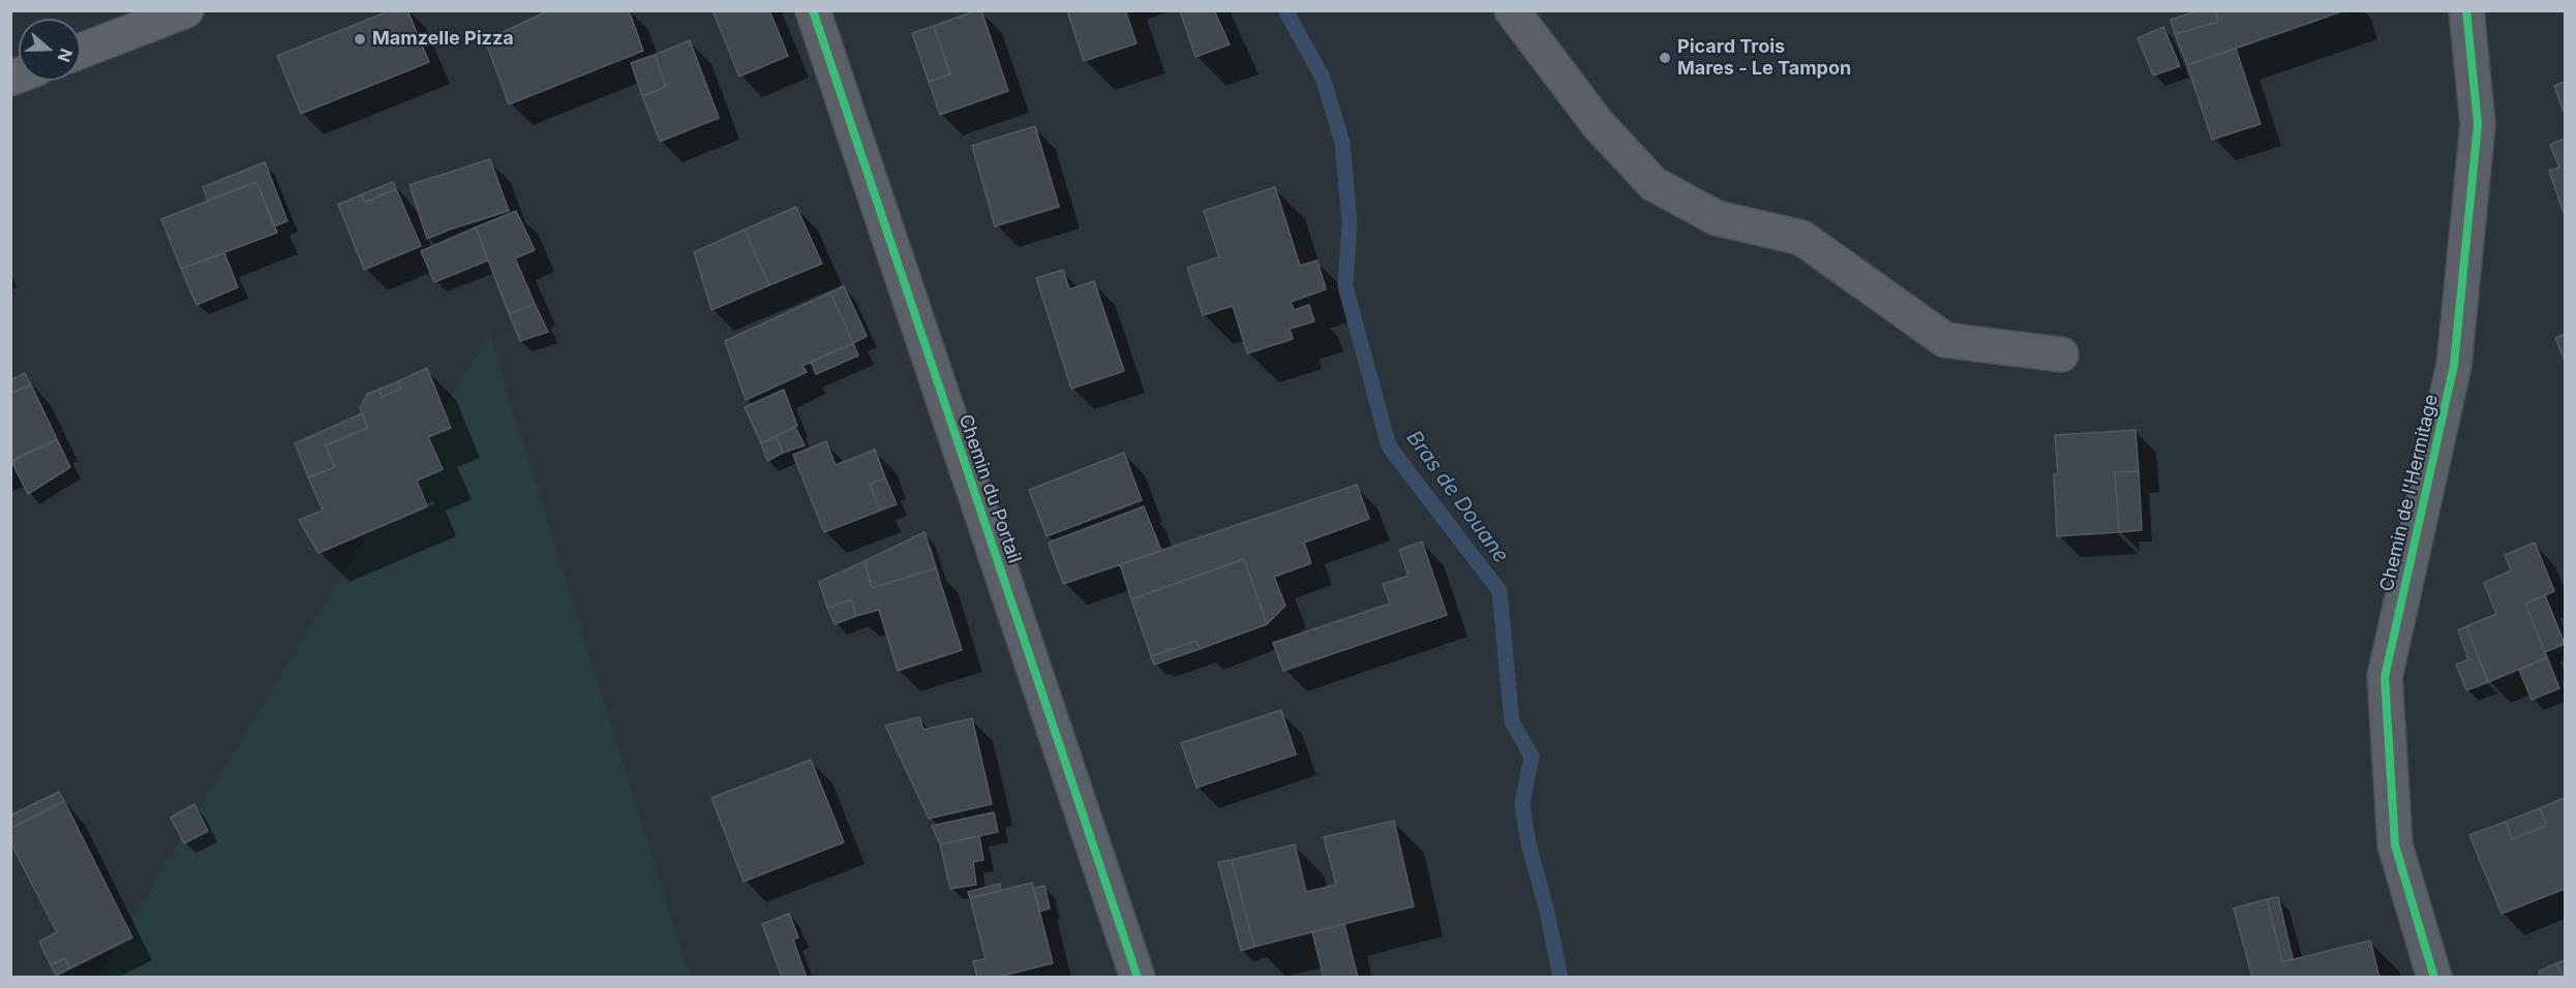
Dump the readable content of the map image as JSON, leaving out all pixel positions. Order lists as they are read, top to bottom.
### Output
{
  "streets": {
    "street": ["Chemin du Portail", "Chemin de l'Hermitage"]
  },
  "water": ["Bras de Douane"],
  "places": ["Mamzelle Pizza", "Picard Trois Mares - Le Tampon"],
  "north": "right"
}
